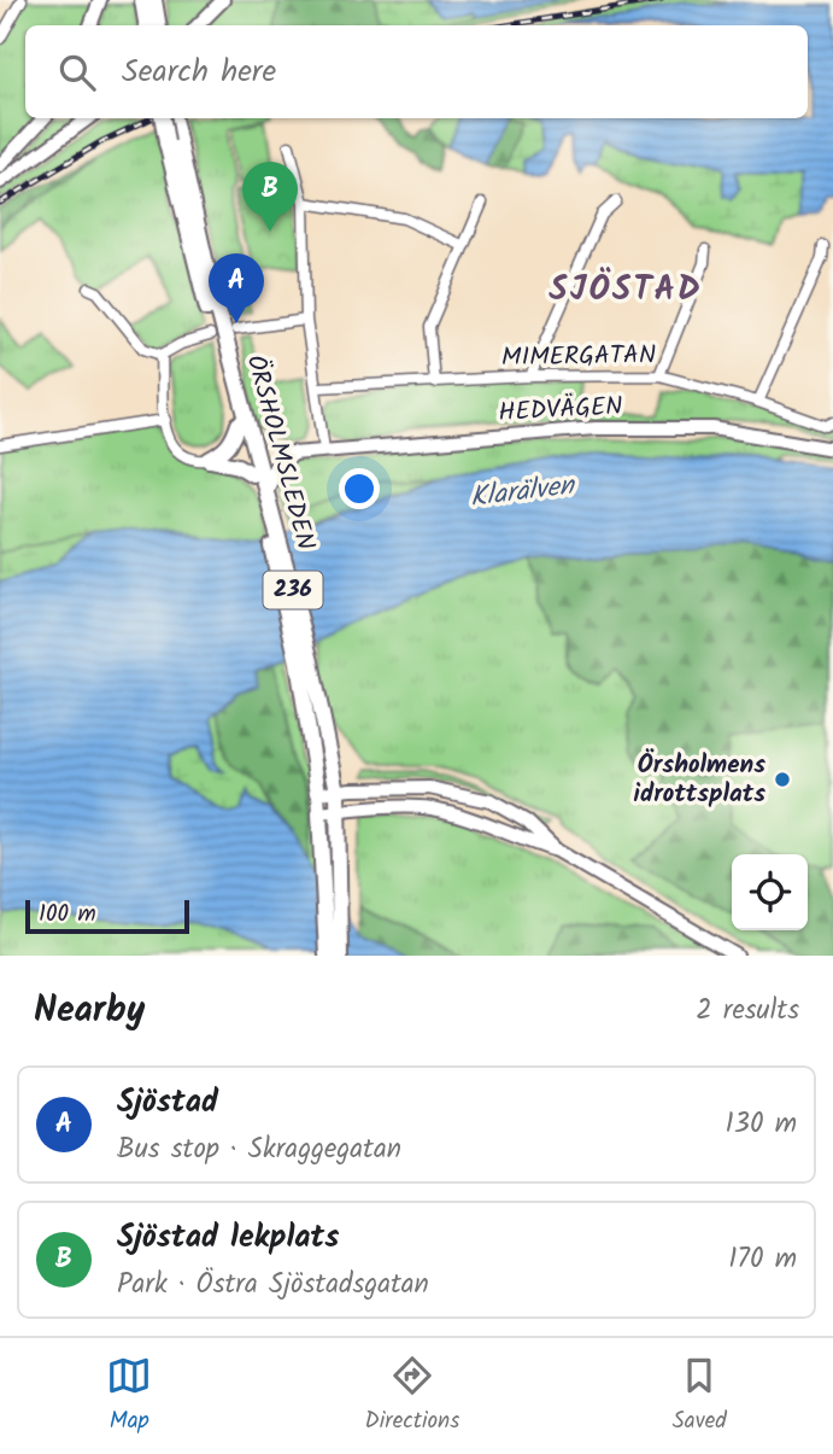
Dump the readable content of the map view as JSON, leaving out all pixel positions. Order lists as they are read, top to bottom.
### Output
{
  "streets": {
    "main road": ["ÖRSHOLMSLEDEN", "236"],
    "street": ["MIMERGATAN", "HEDVÄGEN"]
  },
  "districts": ["SJÖSTAD"],
  "water": ["Klarälven"],
  "places": ["Örsholmens idrottsplats"],
  "scale_bar": "100 m",
  "page": {
    "search": "Search here",
    "pins": ["B", "A"],
    "scale": "100 m",
    "heading": ["Nearby", "2 results"],
    "list": [
      {
        "mark": "A",
        "name": "Sjöstad",
        "note": "Bus stop · Skraggegatan",
        "value": "130 m"
      },
      {
        "mark": "B",
        "name": "Sjöstad lekplats",
        "note": "Park · Östra Sjöstadsgatan",
        "value": "170 m"
      }
    ],
    "nav": ["Map", "Directions", "Saved"]
  }
}
